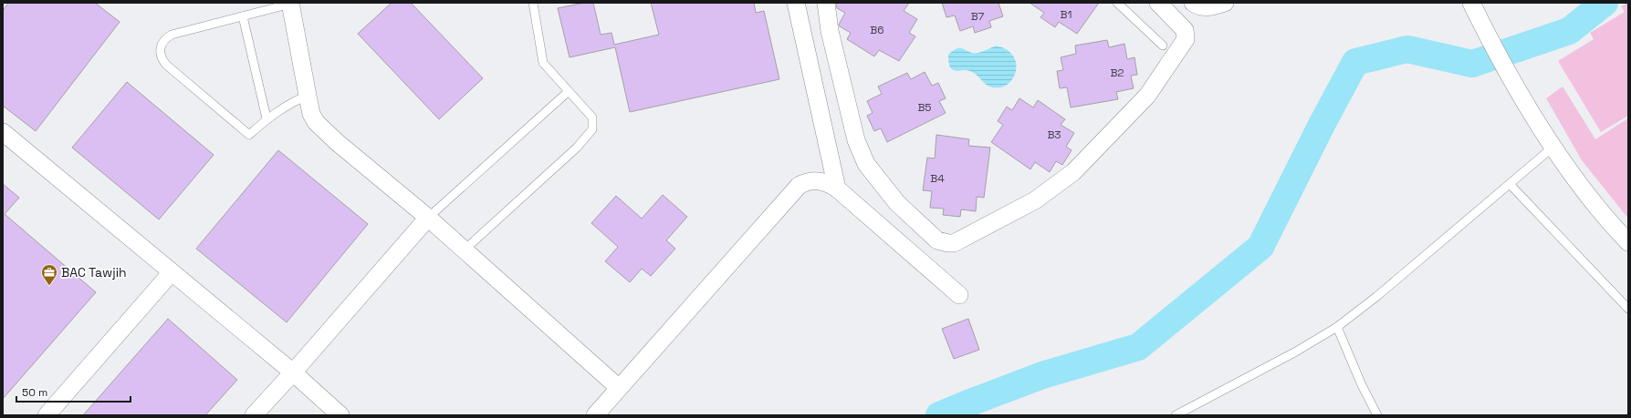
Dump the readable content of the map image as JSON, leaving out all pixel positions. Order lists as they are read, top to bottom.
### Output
{
  "places": {
    "office": ["BAC Tawjih"]
  },
  "house_numbers": [
    "B1",
    "B7",
    "B6",
    "B2",
    "B5",
    "B3",
    "B4"
  ],
  "scale_bar": "50 m"
}
